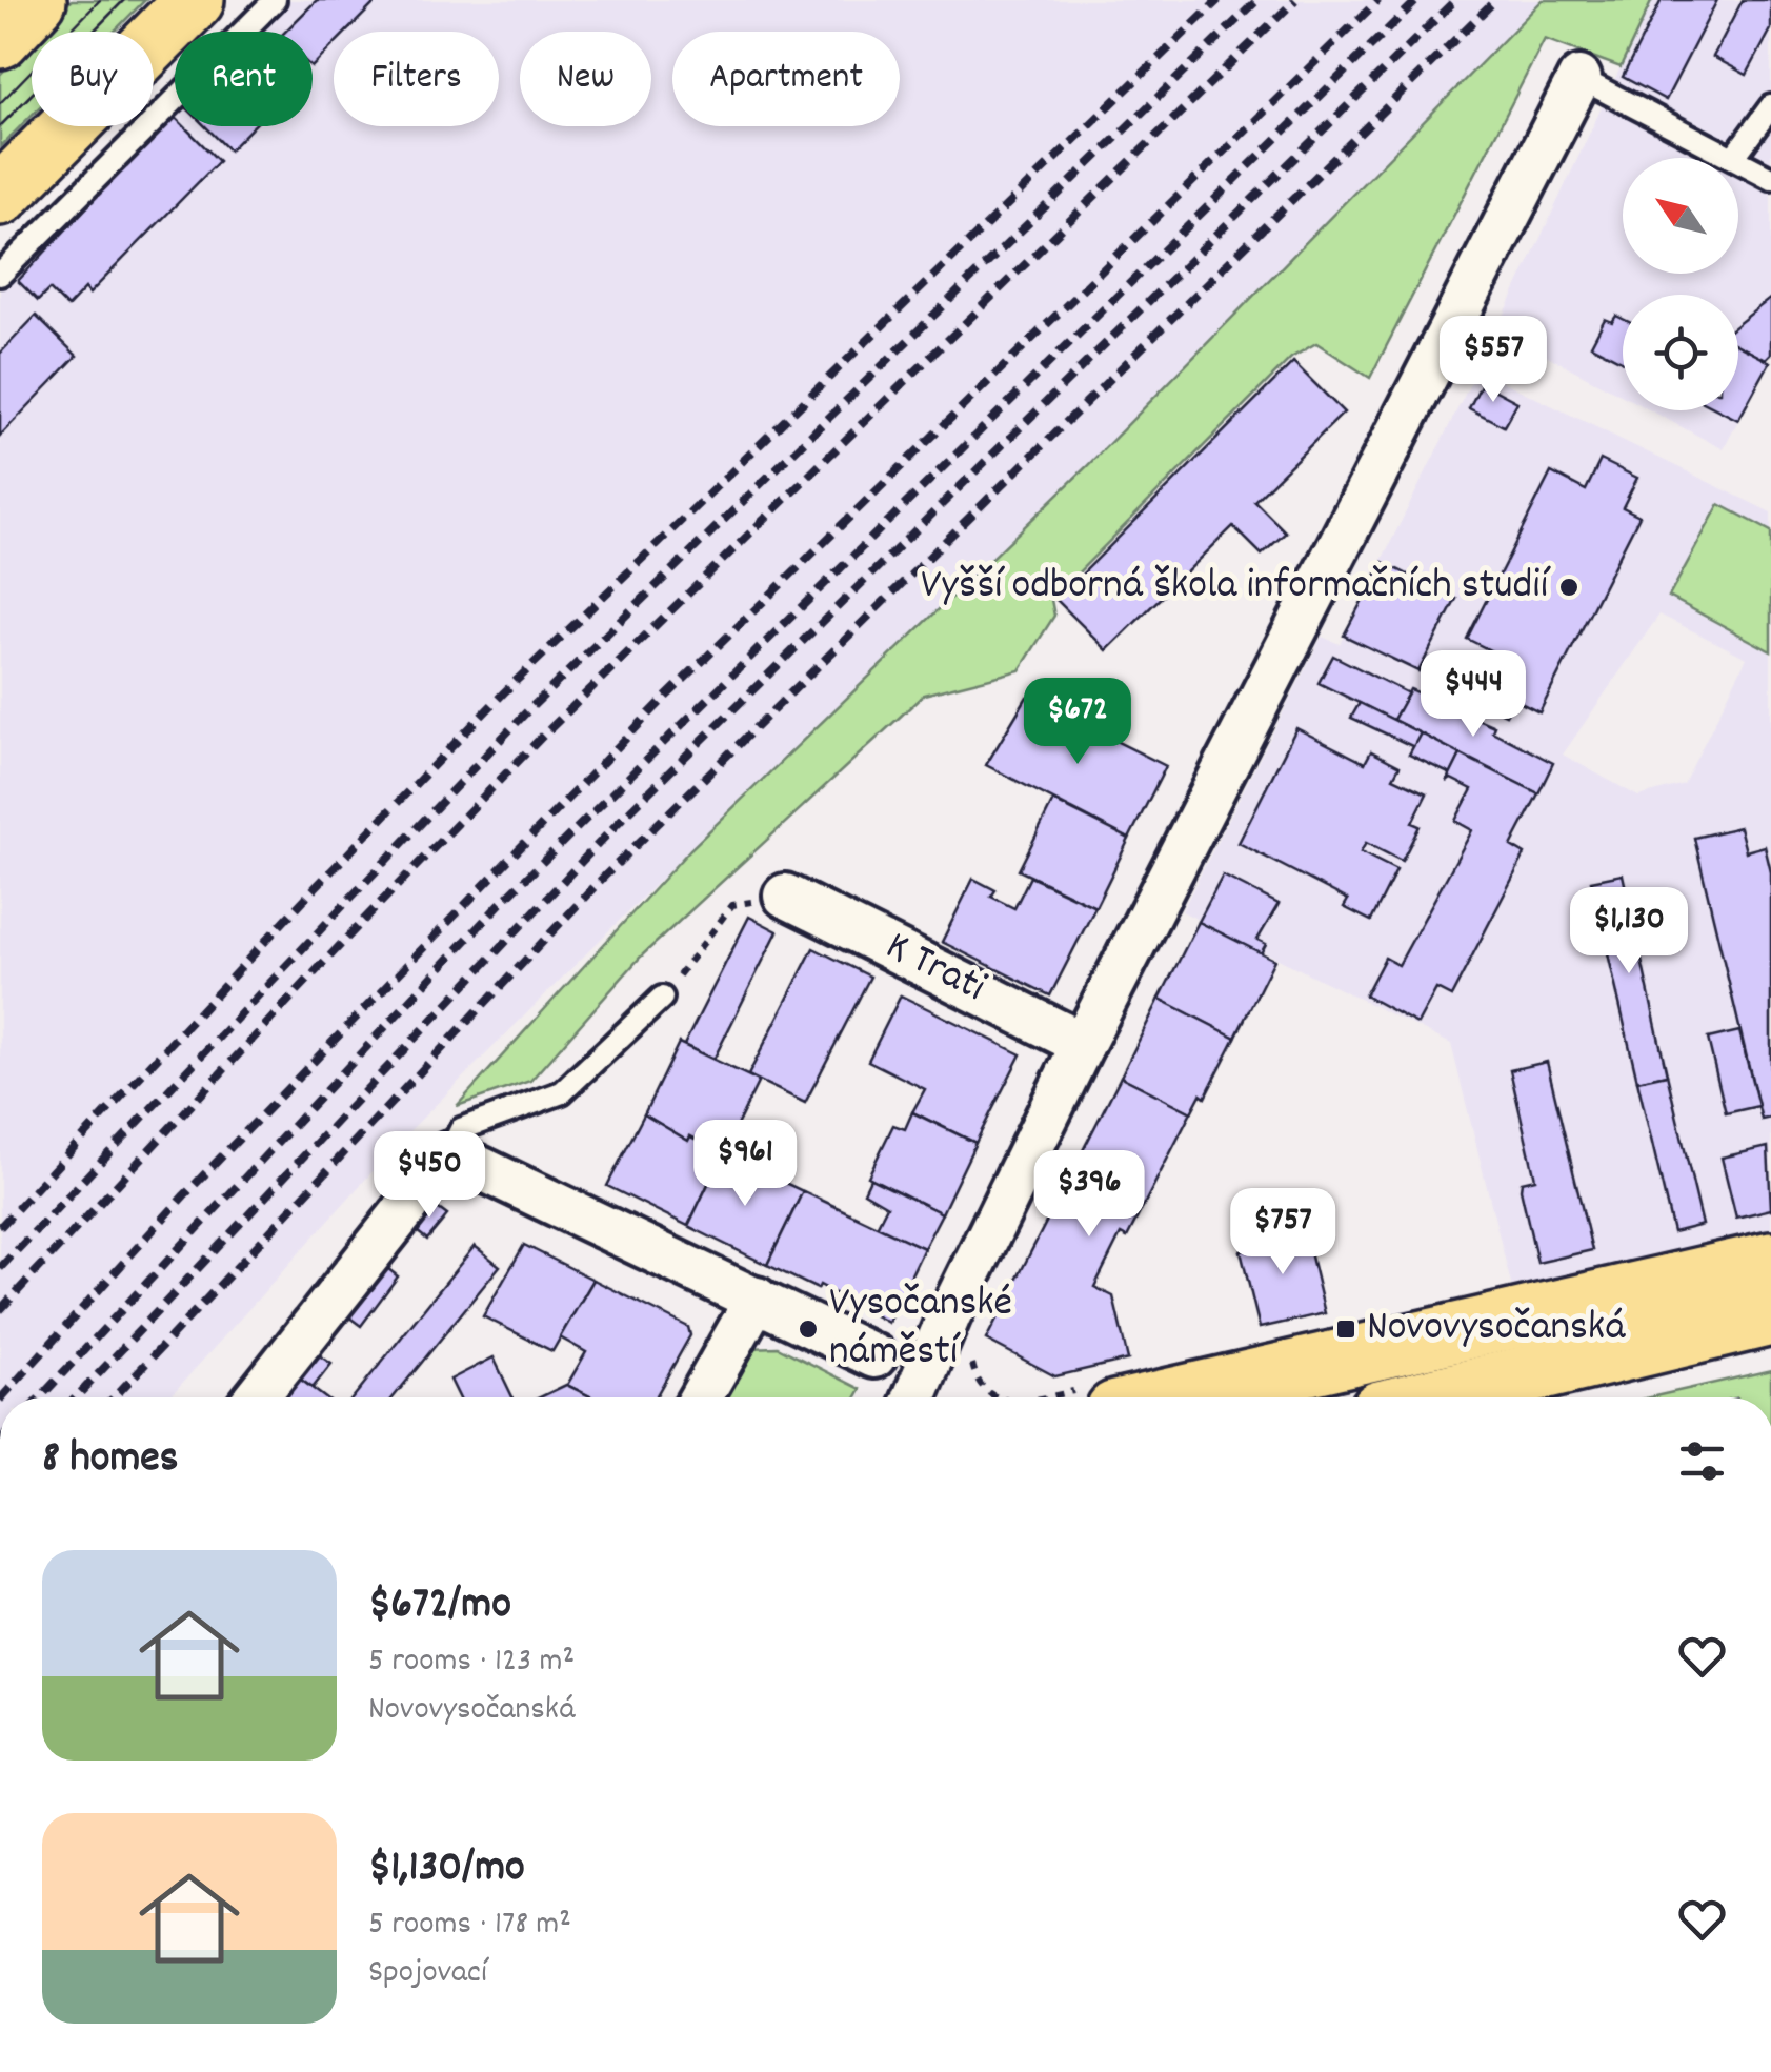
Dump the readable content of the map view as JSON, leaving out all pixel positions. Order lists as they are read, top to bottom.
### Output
{
  "streets": {
    "street": ["K Trati"]
  },
  "places": {
    "other": ["Vyšší odborná škola informačních studií", "Vysočanské náměstí"],
    "transit": ["Novovysočanská"]
  },
  "north": "top left",
  "page": {
    "chip": [
      "Buy",
      "Rent",
      "Filters",
      "New",
      "Apartment"
    ],
    "price": [
      "$557",
      "$444",
      "$672",
      "$1,130",
      "$961",
      "$450",
      "$396",
      "$757"
    ],
    "heading": "8 homes",
    "list": [
      {
        "name": "$672/mo",
        "note": "5 rooms · 123 m² · Novovysočanská"
      },
      {
        "name": "$1,130/mo",
        "note": "5 rooms · 178 m² · Spojovací"
      }
    ]
  }
}
